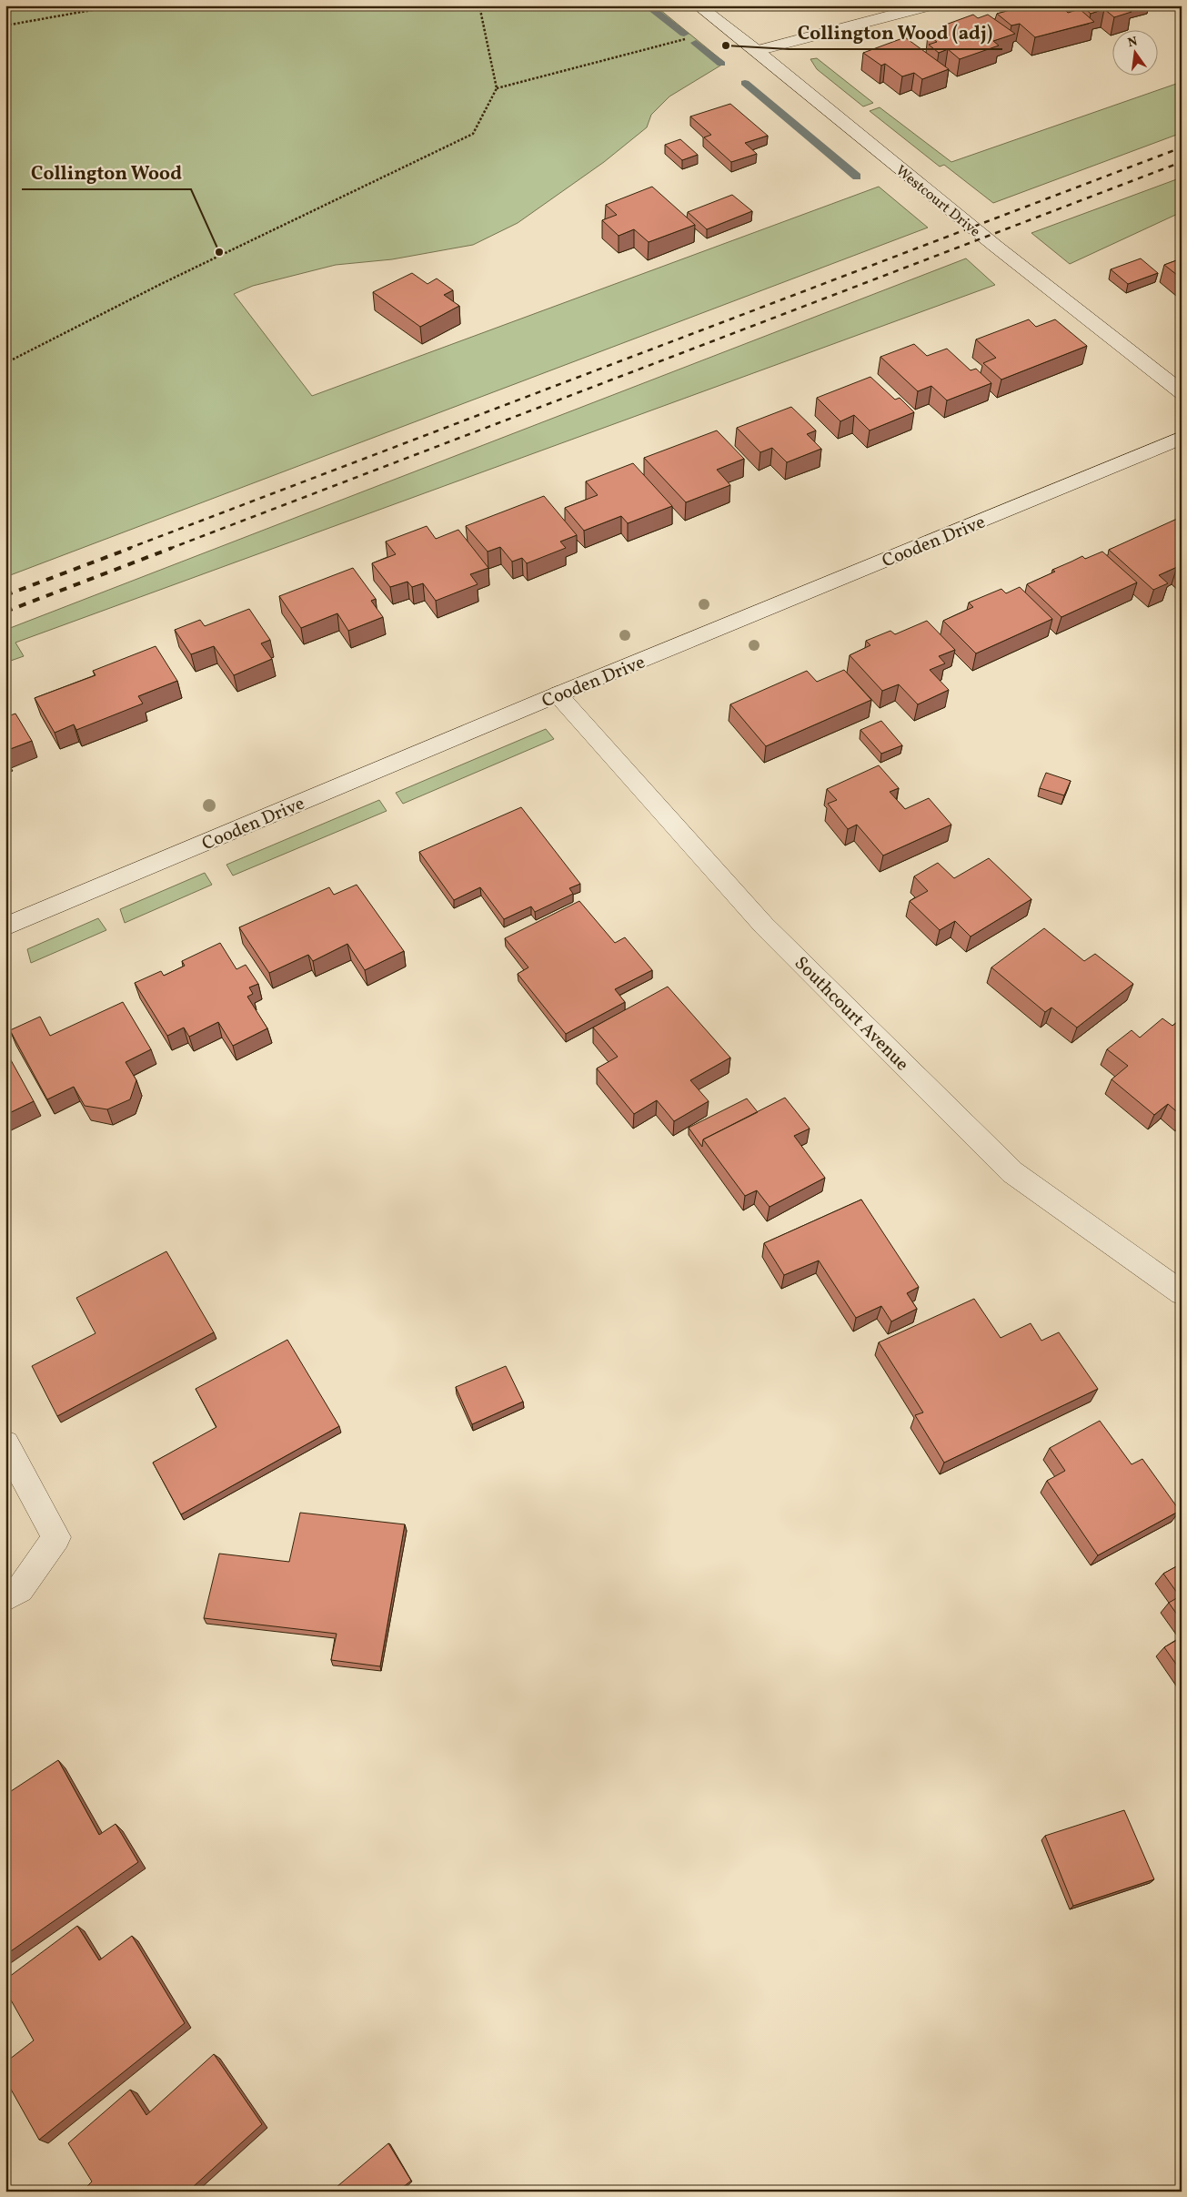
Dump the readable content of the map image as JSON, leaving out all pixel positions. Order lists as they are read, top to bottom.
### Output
{
  "streets": {
    "street": ["Westcourt Drive", "Cooden Drive", "Southcourt Avenue"]
  },
  "crossings": [
    ["Cooden Drive", "Southcourt Avenue"]
  ],
  "places": ["Collington Wood (adj)", "Collington Wood"],
  "north": "top"
}
